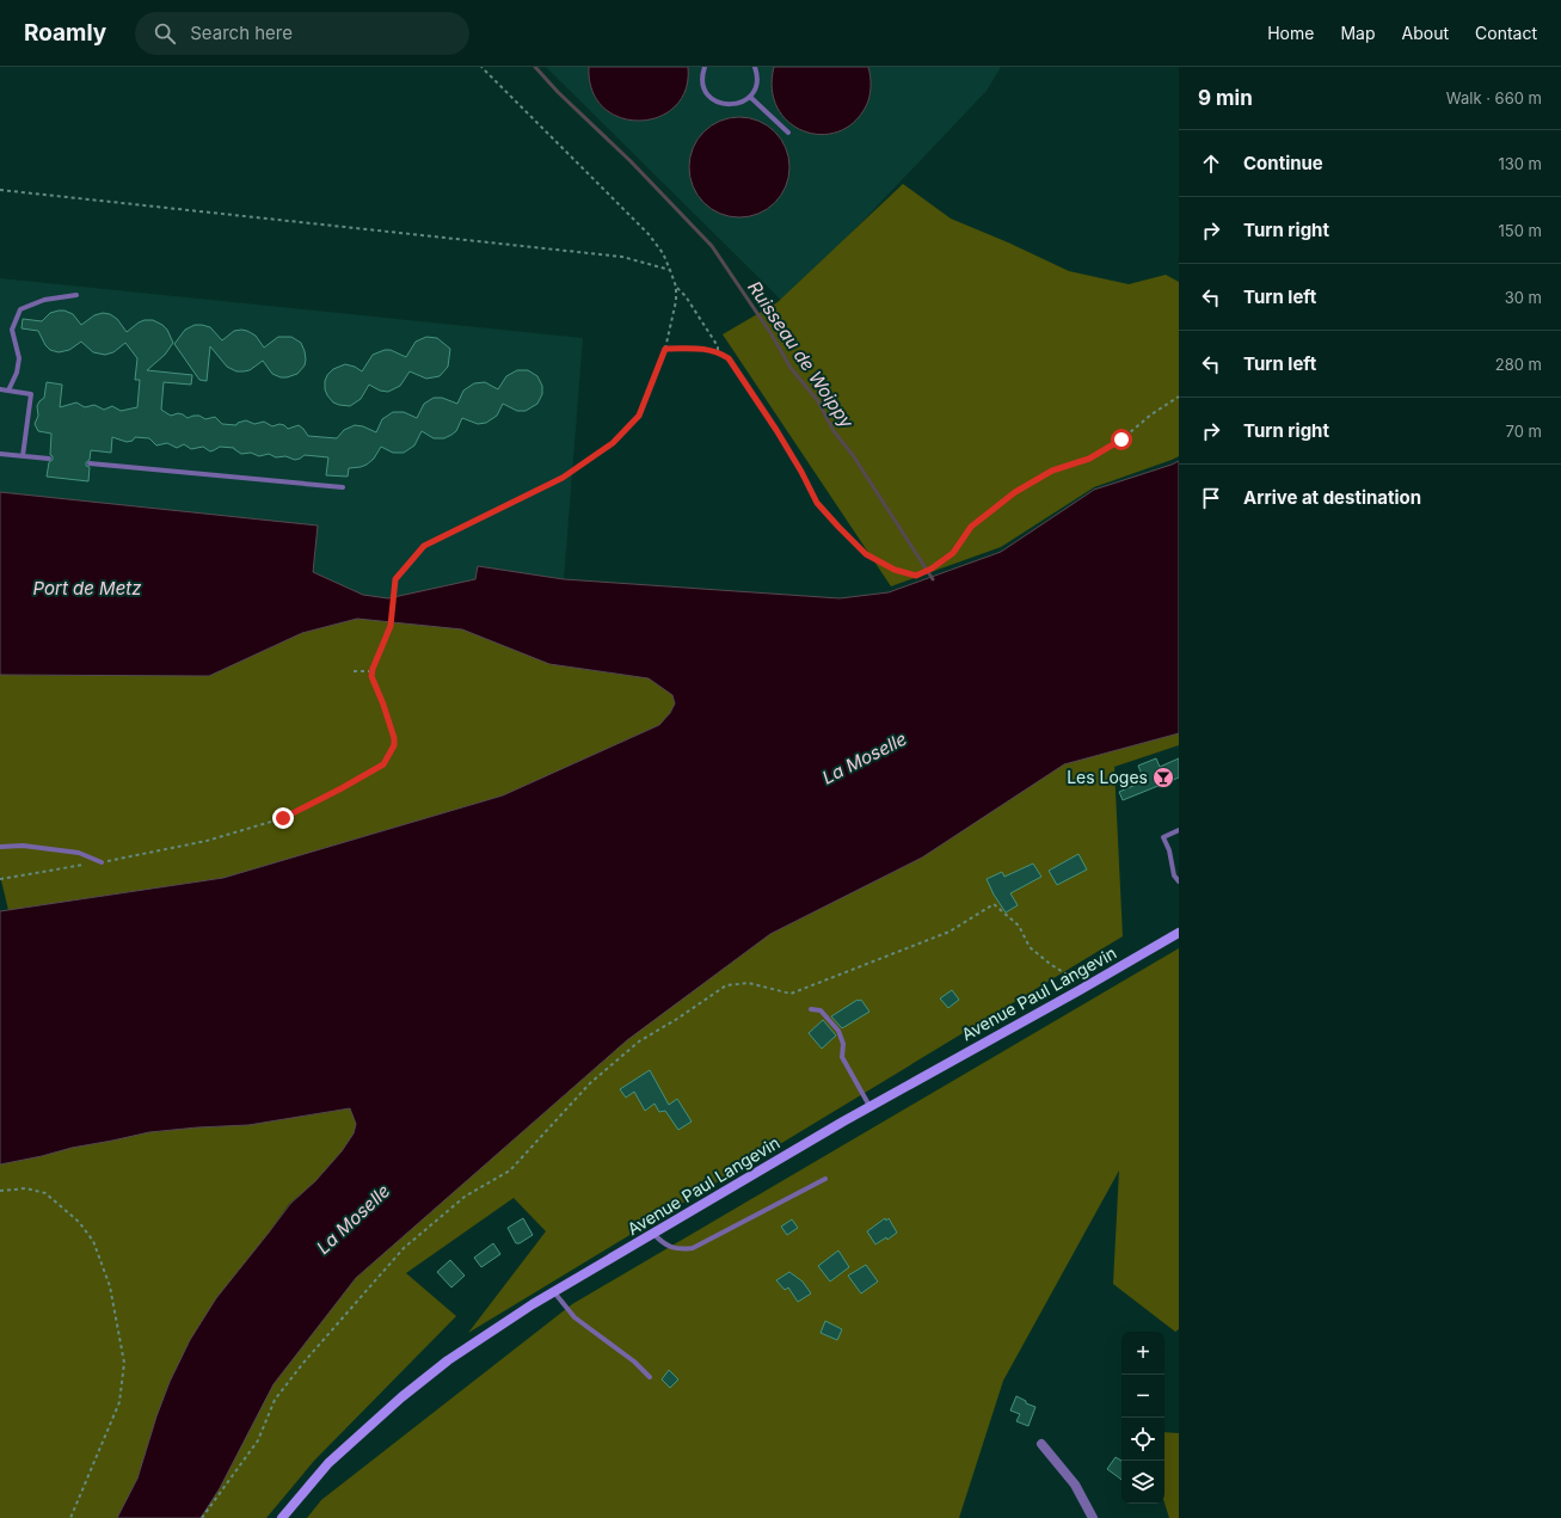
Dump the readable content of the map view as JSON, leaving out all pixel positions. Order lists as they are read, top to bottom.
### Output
{
  "streets": {
    "main road": ["Avenue Paul Langevin"]
  },
  "water": ["Ruisseau de Woippy", "Port de Metz", "La Moselle"],
  "places": {
    "bar": ["Les Loges"]
  },
  "page": {
    "header": "Roamly",
    "search": "Search here",
    "nav": [
      "Home",
      "Map",
      "About",
      "Contact"
    ],
    "heading": ["9 min", "Walk · 660 m"],
    "list": [
      ["Continue", "130 m"],
      ["Turn right", "150 m"],
      ["Turn left", "30 m"],
      ["Turn left", "280 m"],
      ["Turn right", "70 m"],
      "Arrive at destination"
    ],
    "map_buttons": ["+", "−"]
  }
}
